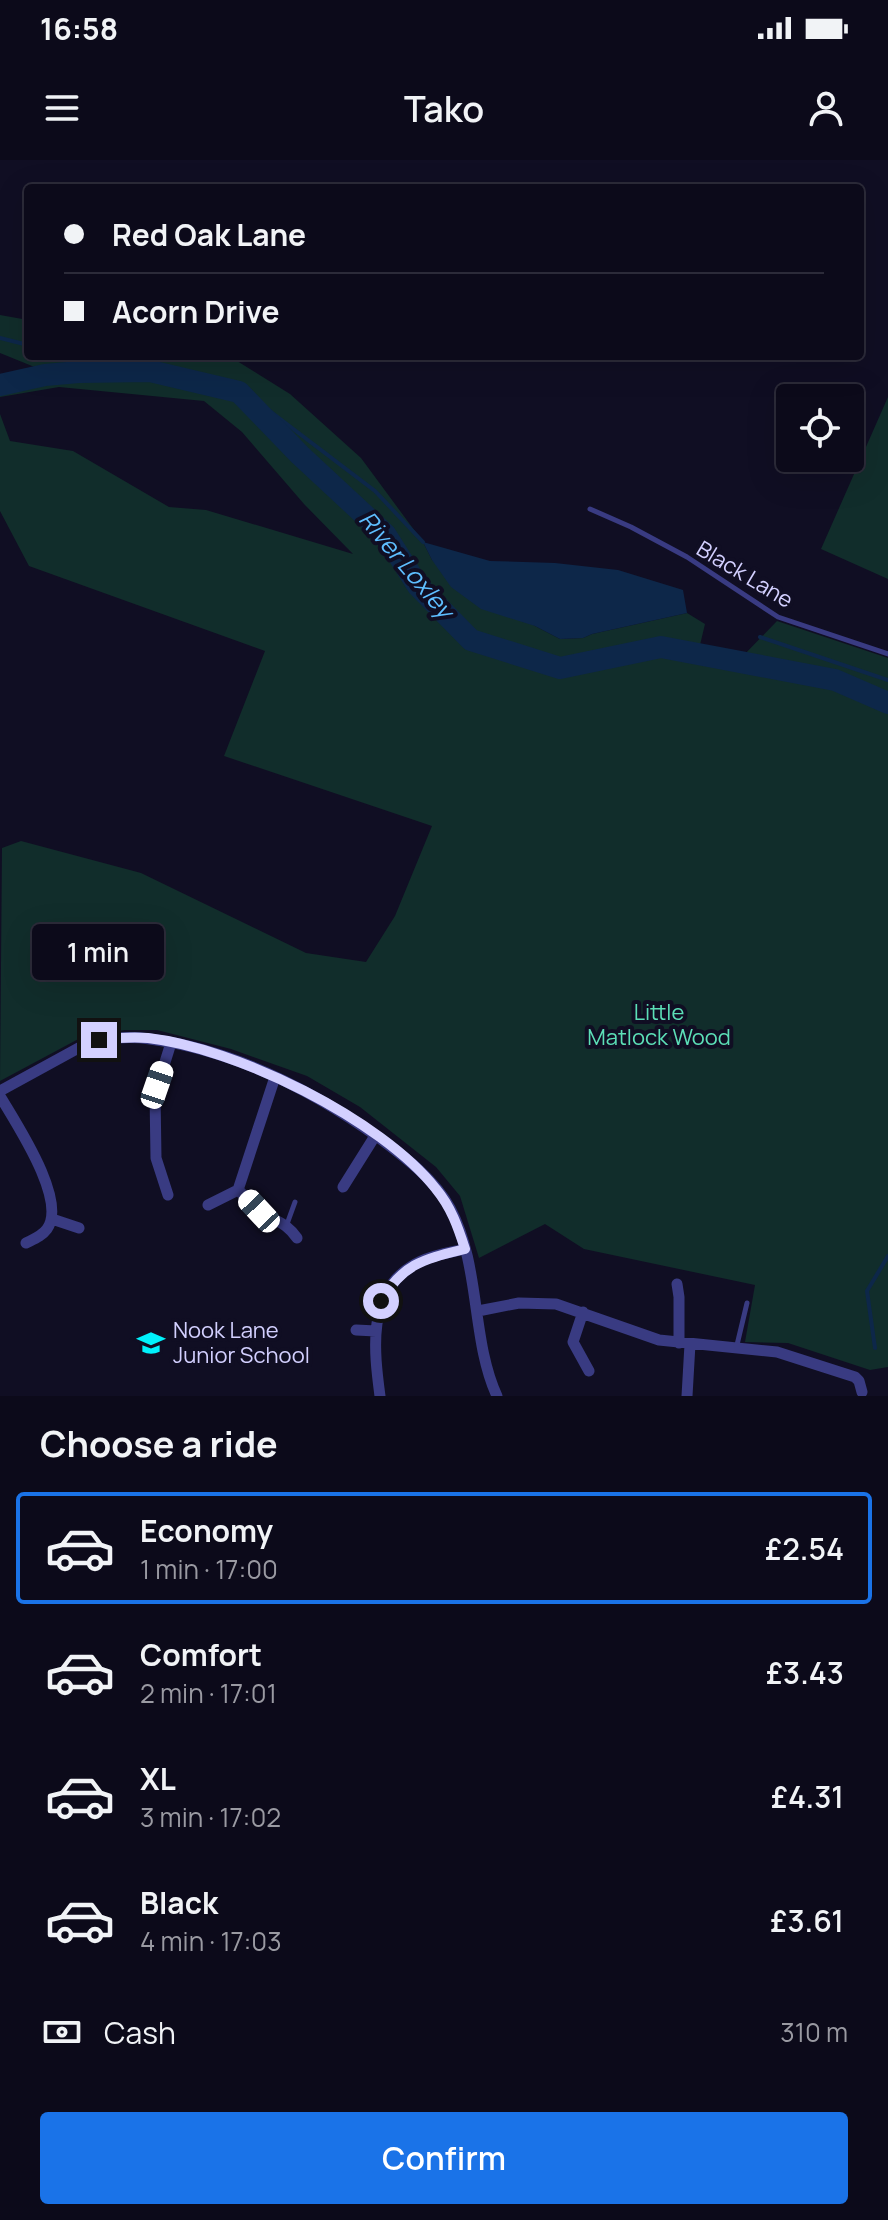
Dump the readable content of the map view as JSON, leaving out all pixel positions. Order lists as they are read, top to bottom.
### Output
{
  "streets": {
    "lane": ["Black Lane"]
  },
  "water": ["River Loxley"],
  "parks": ["Little Matlock Wood"],
  "places": {
    "school or university": ["Nook Lane Junior School"]
  },
  "page": {
    "status": "16:58",
    "header": "Tako",
    "banner": ["Red Oak Lane", "Acorn Drive"],
    "bubble": "1 min",
    "heading": "Choose a ride",
    "list": [
      {
        "name": "Economy",
        "note": "1 min · 17:00",
        "value": "£2.54"
      },
      {
        "name": "Comfort",
        "note": "2 min · 17:01",
        "value": "£3.43"
      },
      {
        "name": "XL",
        "note": "3 min · 17:02",
        "value": "£4.31"
      },
      {
        "name": "Black",
        "note": "4 min · 17:03",
        "value": "£3.61"
      }
    ],
    "pay": ["Cash", "310 m"],
    "buttons": "Confirm"
  }
}
